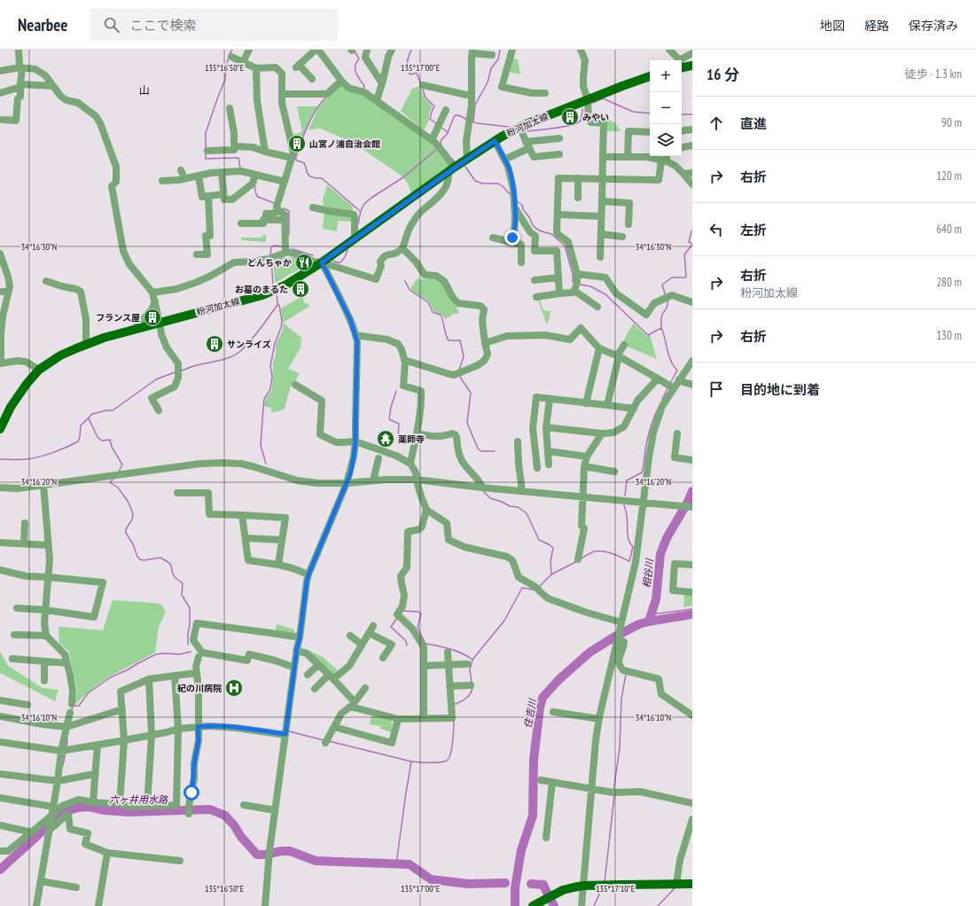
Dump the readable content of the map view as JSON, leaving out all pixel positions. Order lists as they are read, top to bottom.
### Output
{
  "streets": {
    "main road": ["粉河加太線"]
  },
  "districts": ["山"],
  "water": ["相谷川", "住吉川", "六ヶ井用水路"],
  "places": {
    "building": [
      "みやい",
      "山宮ノ浦自治会館",
      "お墓のまるた",
      "フランス屋",
      "サンライズ"
    ],
    "restaurant": ["どんちゃか"],
    "temple": ["薬師寺"],
    "hospital": ["紀の川病院"]
  },
  "page": {
    "header": "Nearbee",
    "search": "ここで検索",
    "nav": ["地図", "経路", "保存済み"],
    "heading": ["16 分", "徒歩 · 1.3 km"],
    "map_buttons": ["+", "−"],
    "list": [
      ["直進", "90 m"],
      ["右折", "120 m"],
      ["左折", "640 m"],
      ["右折", "粉河加太線", "280 m"],
      ["右折", "130 m"],
      "目的地に到着"
    ]
  },
  "coordinates": [
    "135°16'50\"E",
    "135°17'00\"E",
    "34°16'30\"N",
    "34°16'20\"N",
    "34°16'10\"N",
    "135°17'10\"E"
  ]
}
